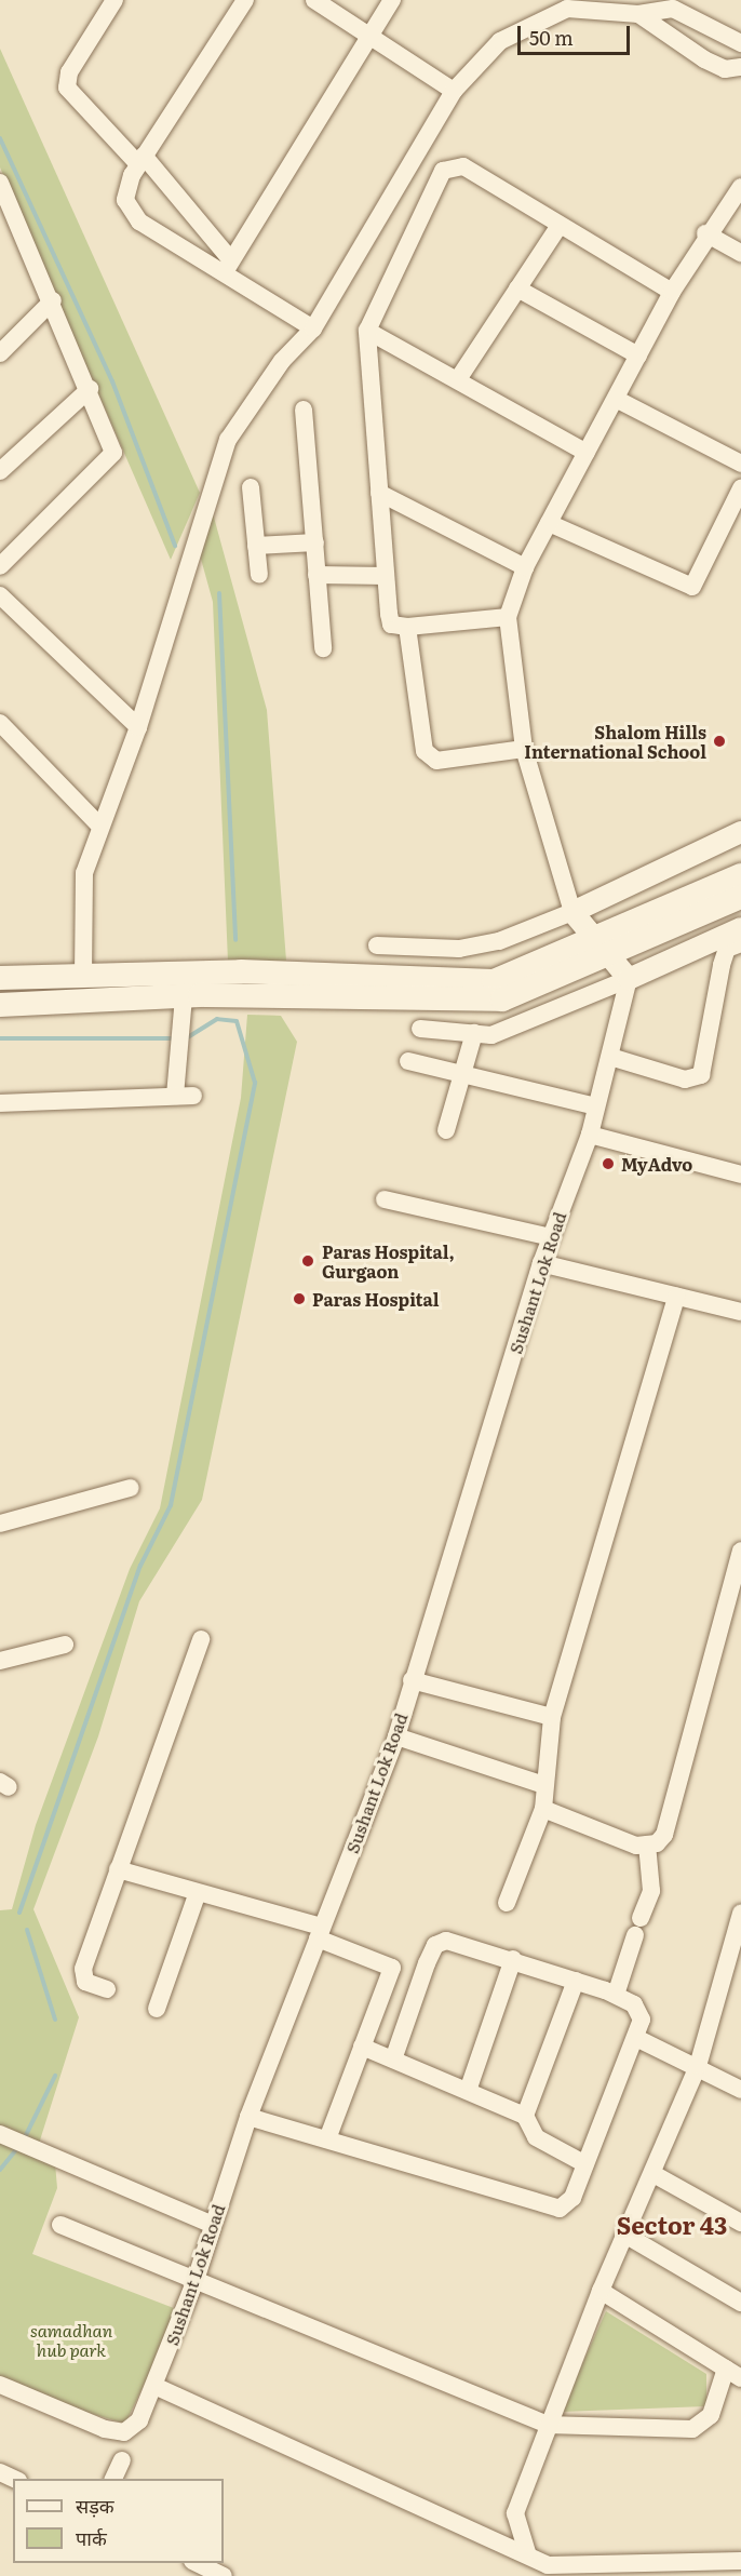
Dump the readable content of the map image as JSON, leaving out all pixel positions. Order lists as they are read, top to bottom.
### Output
{
  "streets": {
    "street": ["Sushant Lok Road"]
  },
  "districts": ["Sector 43"],
  "parks": ["samadhan hub park"],
  "places": [
    "Shalom Hills International School",
    "MyAdvo",
    "Paras Hospital, Gurgaon",
    "Paras Hospital"
  ],
  "legend": ["सड़क", "पार्क"],
  "scale_bar": "50 m"
}
